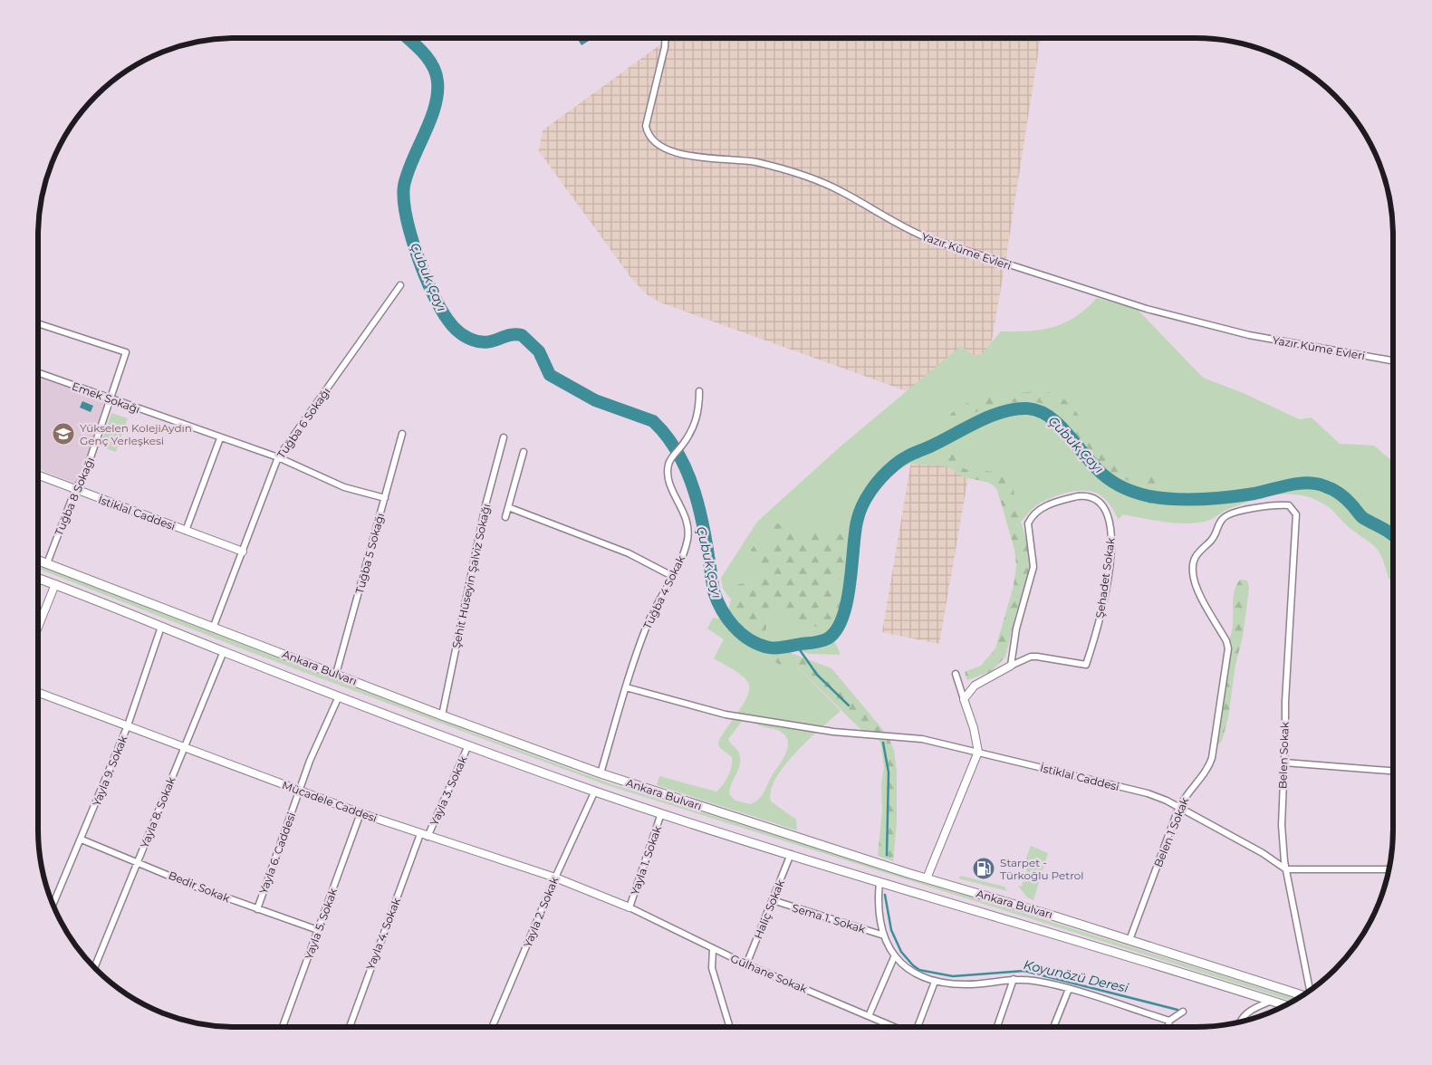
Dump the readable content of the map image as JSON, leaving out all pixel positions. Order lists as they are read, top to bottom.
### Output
{
  "streets": {
    "main road": ["Ankara Bulvarı"],
    "street": [
      "Yazır Küme Evleri",
      "Emek Sokağı",
      "Tuğba 6 Sokağı",
      "Tuğba 8 Sokağı",
      "İstiklal Caddesi",
      "Tuğba 5 Sokağı",
      "Şehit Hüseyin Şalviz Sokağı",
      "Şehadet Sokak",
      "Tuğba 4 Sokak",
      "Belen Sokak",
      "Yayla 9. Sokak",
      "Yayla 3. Sokak",
      "Mücadele Caddesi",
      "Yayla 8. Sokak",
      "Belen 1 Sokak",
      "Yayla 6. Caddesi",
      "Yayla 1. Sokak",
      "Bedir Sokak",
      "Haliç Sokak",
      "Yayla 2. Sokak",
      "Sema 1. Sokak",
      "Yayla 5. Sokak",
      "Yayla 4. Sokak",
      "Gülhane Sokak"
    ]
  },
  "crossings": [
    ["Emek Sokağı", "Tuğba 6 Sokağı"],
    ["Emek Sokağı", "Tuğba 8 Sokağı"],
    ["Emek Sokağı", "Tuğba 5 Sokağı"],
    ["Tuğba 6 Sokağı", "İstiklal Caddesi"],
    ["Tuğba 6 Sokağı", "Ankara Bulvarı"],
    ["Tuğba 8 Sokağı", "İstiklal Caddesi"],
    ["Tuğba 8 Sokağı", "Ankara Bulvarı"],
    ["İstiklal Caddesi", "Tuğba 4 Sokak"],
    ["İstiklal Caddesi", "Belen Sokak"],
    ["İstiklal Caddesi", "Belen 1 Sokak"],
    ["Tuğba 5 Sokağı", "Ankara Bulvarı"],
    ["Şehit Hüseyin Şalviz Sokağı", "Ankara Bulvarı"],
    ["Tuğba 4 Sokak", "Ankara Bulvarı"],
    ["Ankara Bulvarı", "Yayla 9. Sokak"],
    ["Ankara Bulvarı", "Yayla 3. Sokak"],
    ["Ankara Bulvarı", "Yayla 8. Sokak"],
    ["Ankara Bulvarı", "Belen 1 Sokak"],
    ["Ankara Bulvarı", "Yayla 6. Caddesi"],
    ["Ankara Bulvarı", "Yayla 1. Sokak"],
    ["Ankara Bulvarı", "Haliç Sokak"],
    ["Ankara Bulvarı", "Yayla 2. Sokak"],
    ["Ankara Bulvarı", "Sema 1. Sokak"],
    ["Belen Sokak", "Belen 1 Sokak"],
    ["Yayla 9. Sokak", "Mücadele Caddesi"],
    ["Yayla 9. Sokak", "Bedir Sokak"],
    ["Yayla 3. Sokak", "Mücadele Caddesi"],
    ["Yayla 3. Sokak", "Yayla 4. Sokak"],
    ["Mücadele Caddesi", "Yayla 8. Sokak"],
    ["Mücadele Caddesi", "Yayla 6. Caddesi"],
    ["Mücadele Caddesi", "Yayla 1. Sokak"],
    ["Mücadele Caddesi", "Yayla 2. Sokak"],
    ["Mücadele Caddesi", "Yayla 5. Sokak"],
    ["Mücadele Caddesi", "Yayla 4. Sokak"],
    ["Mücadele Caddesi", "Gülhane Sokak"],
    ["Yayla 8. Sokak", "Bedir Sokak"],
    ["Yayla 6. Caddesi", "Bedir Sokak"],
    ["Yayla 1. Sokak", "Gülhane Sokak"],
    ["Bedir Sokak", "Yayla 5. Sokak"],
    ["Haliç Sokak", "Sema 1. Sokak"],
    ["Haliç Sokak", "Gülhane Sokak"]
  ],
  "water": ["Çubuk Çayı", "Koyunözü Deresi"],
  "places": {
    "school or university": ["Yükselen KolejiAydın Genç Yerleşkesi"],
    "fuel station": ["Starpet - Türkoğlu Petrol"]
  }
}
